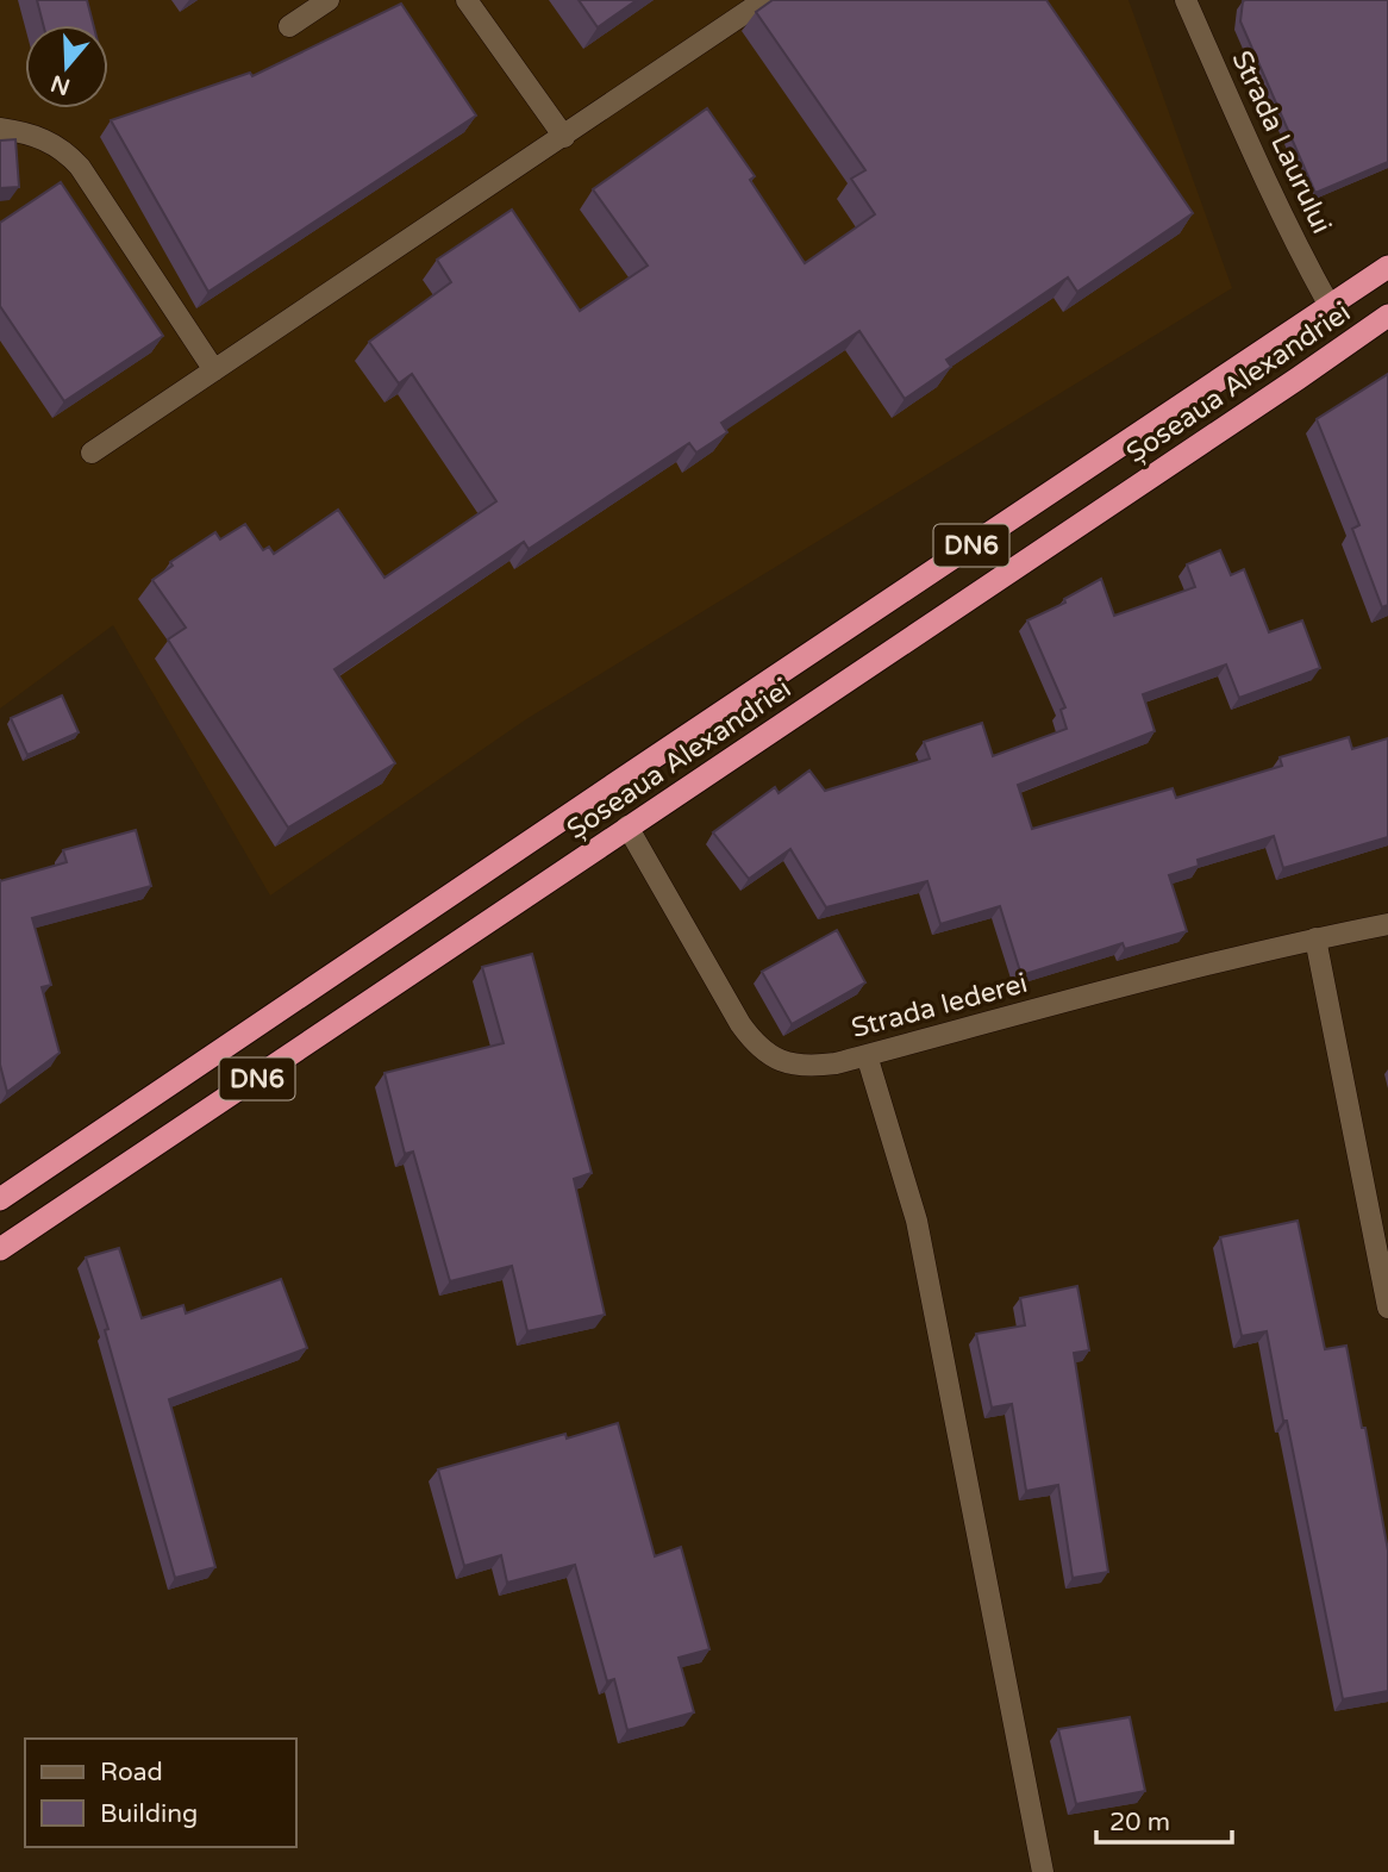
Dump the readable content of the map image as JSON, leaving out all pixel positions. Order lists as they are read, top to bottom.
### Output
{
  "streets": {
    "highway": ["Șoseaua Alexandriei", "DN6"],
    "street": ["Strada Laurului", "Strada Iederei"]
  },
  "crossings": [
    ["Strada Laurului", "Șoseaua Alexandriei"],
    ["Șoseaua Alexandriei", "Strada Iederei"]
  ],
  "legend": ["Road", "Building"],
  "scale_bar": "20 m",
  "north": "bottom"
}
